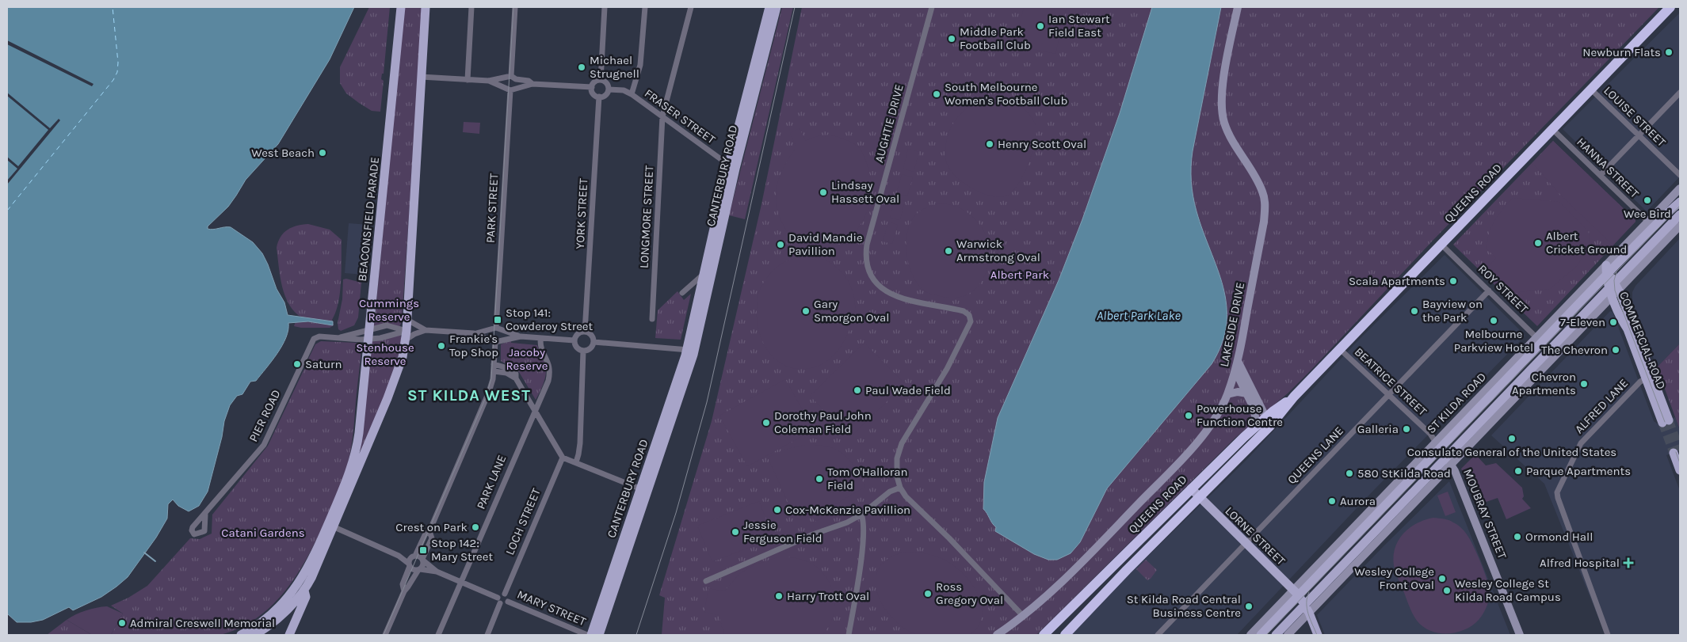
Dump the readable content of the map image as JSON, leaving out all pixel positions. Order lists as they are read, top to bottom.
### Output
{
  "streets": {
    "highway": ["QUEENS ROAD"],
    "main road": [
      "CANTERBURY ROAD",
      "BEACONSFIELD PARADE",
      "COMMERCIAL ROAD",
      "ST KILDA ROAD",
      "LORNE STREET"
    ],
    "street": [
      "FRASER STREET",
      "LOUISE STREET",
      "AUGHTIE DRIVE",
      "HANNA STREET",
      "PARK STREET",
      "YORK STREET",
      "LONGMORE STREET",
      "ROY STREET",
      "LAKESIDE DRIVE",
      "BEATRICE STREET",
      "ALFRED LANE",
      "PIER ROAD",
      "QUEENS LANE",
      "PARK LANE",
      "MOUBRAY STREET",
      "LOCH STREET",
      "MARY STREET"
    ]
  },
  "crossings": [
    ["FRASER STREET", "CANTERBURY ROAD"],
    ["FRASER STREET", "YORK STREET"],
    ["FRASER STREET", "LONGMORE STREET"],
    ["LOUISE STREET", "QUEENS ROAD"],
    ["HANNA STREET", "QUEENS ROAD"],
    ["HANNA STREET", "ST KILDA ROAD"],
    ["QUEENS ROAD", "ROY STREET"],
    ["QUEENS ROAD", "BEATRICE STREET"],
    ["QUEENS ROAD", "LORNE STREET"],
    ["BEACONSFIELD PARADE", "PIER ROAD"],
    ["ROY STREET", "ST KILDA ROAD"],
    ["ROY STREET", "QUEENS LANE"],
    ["COMMERCIAL ROAD", "ST KILDA ROAD"],
    ["COMMERCIAL ROAD", "ALFRED LANE"],
    ["BEATRICE STREET", "ST KILDA ROAD"],
    ["BEATRICE STREET", "QUEENS LANE"],
    ["BEATRICE STREET", "MOUBRAY STREET"],
    ["ST KILDA ROAD", "MOUBRAY STREET"],
    ["ST KILDA ROAD", "LORNE STREET"],
    ["QUEENS LANE", "LORNE STREET"],
    ["PARK LANE", "MARY STREET"],
    ["LOCH STREET", "MARY STREET"]
  ],
  "districts": ["ST KILDA WEST"],
  "water": ["Albert Park Lake"],
  "parks": [
    "Albert Park",
    "Cummings Reserve",
    "Stenhouse Reserve",
    "Jacoby Reserve",
    "Catani Gardens"
  ],
  "places": {
    "other": [
      "Ian Stewart Field East",
      "Middle Park Football Club",
      "Newburn Flats",
      "Michael Strugnell",
      "South Melbourne Women's Football Club",
      "Henry Scott Oval",
      "West Beach",
      "Lindsay Hassett Oval",
      "Wee Bird",
      "Albert Cricket Ground",
      "David Mandie Pavillion",
      "Warwick Armstrong Oval",
      "Scala Apartments",
      "Gary Smorgon Oval",
      "Bayview on the Park",
      "Melbourne Parkview Hotel",
      "7-Eleven",
      "Frankie's Top Shop",
      "The Chevron",
      "Saturn",
      "Chevron Apartments",
      "Paul Wade Field",
      "Powerhouse Function Centre",
      "Dorothy Paul John Coleman Field",
      "Galleria",
      "Consulate General of the United States",
      "Parque Apartments",
      "580 StKilda Road",
      "Tom O'Halloran Field",
      "Aurora",
      "Cox-McKenzie Pavillion",
      "Crest on Park",
      "Jessie Ferguson Field",
      "Ormond Hall",
      "Wesley College Front Oval",
      "Wesley College St Kilda Road Campus",
      "Ross Gregory Oval",
      "Harry Trott Oval",
      "St Kilda Road Central Business Centre",
      "Admiral Creswell Memorial"
    ],
    "transit": ["Stop 141: Cowderoy Street", "Stop 142: Mary Street"],
    "health": ["Alfred Hospital"]
  }
}
